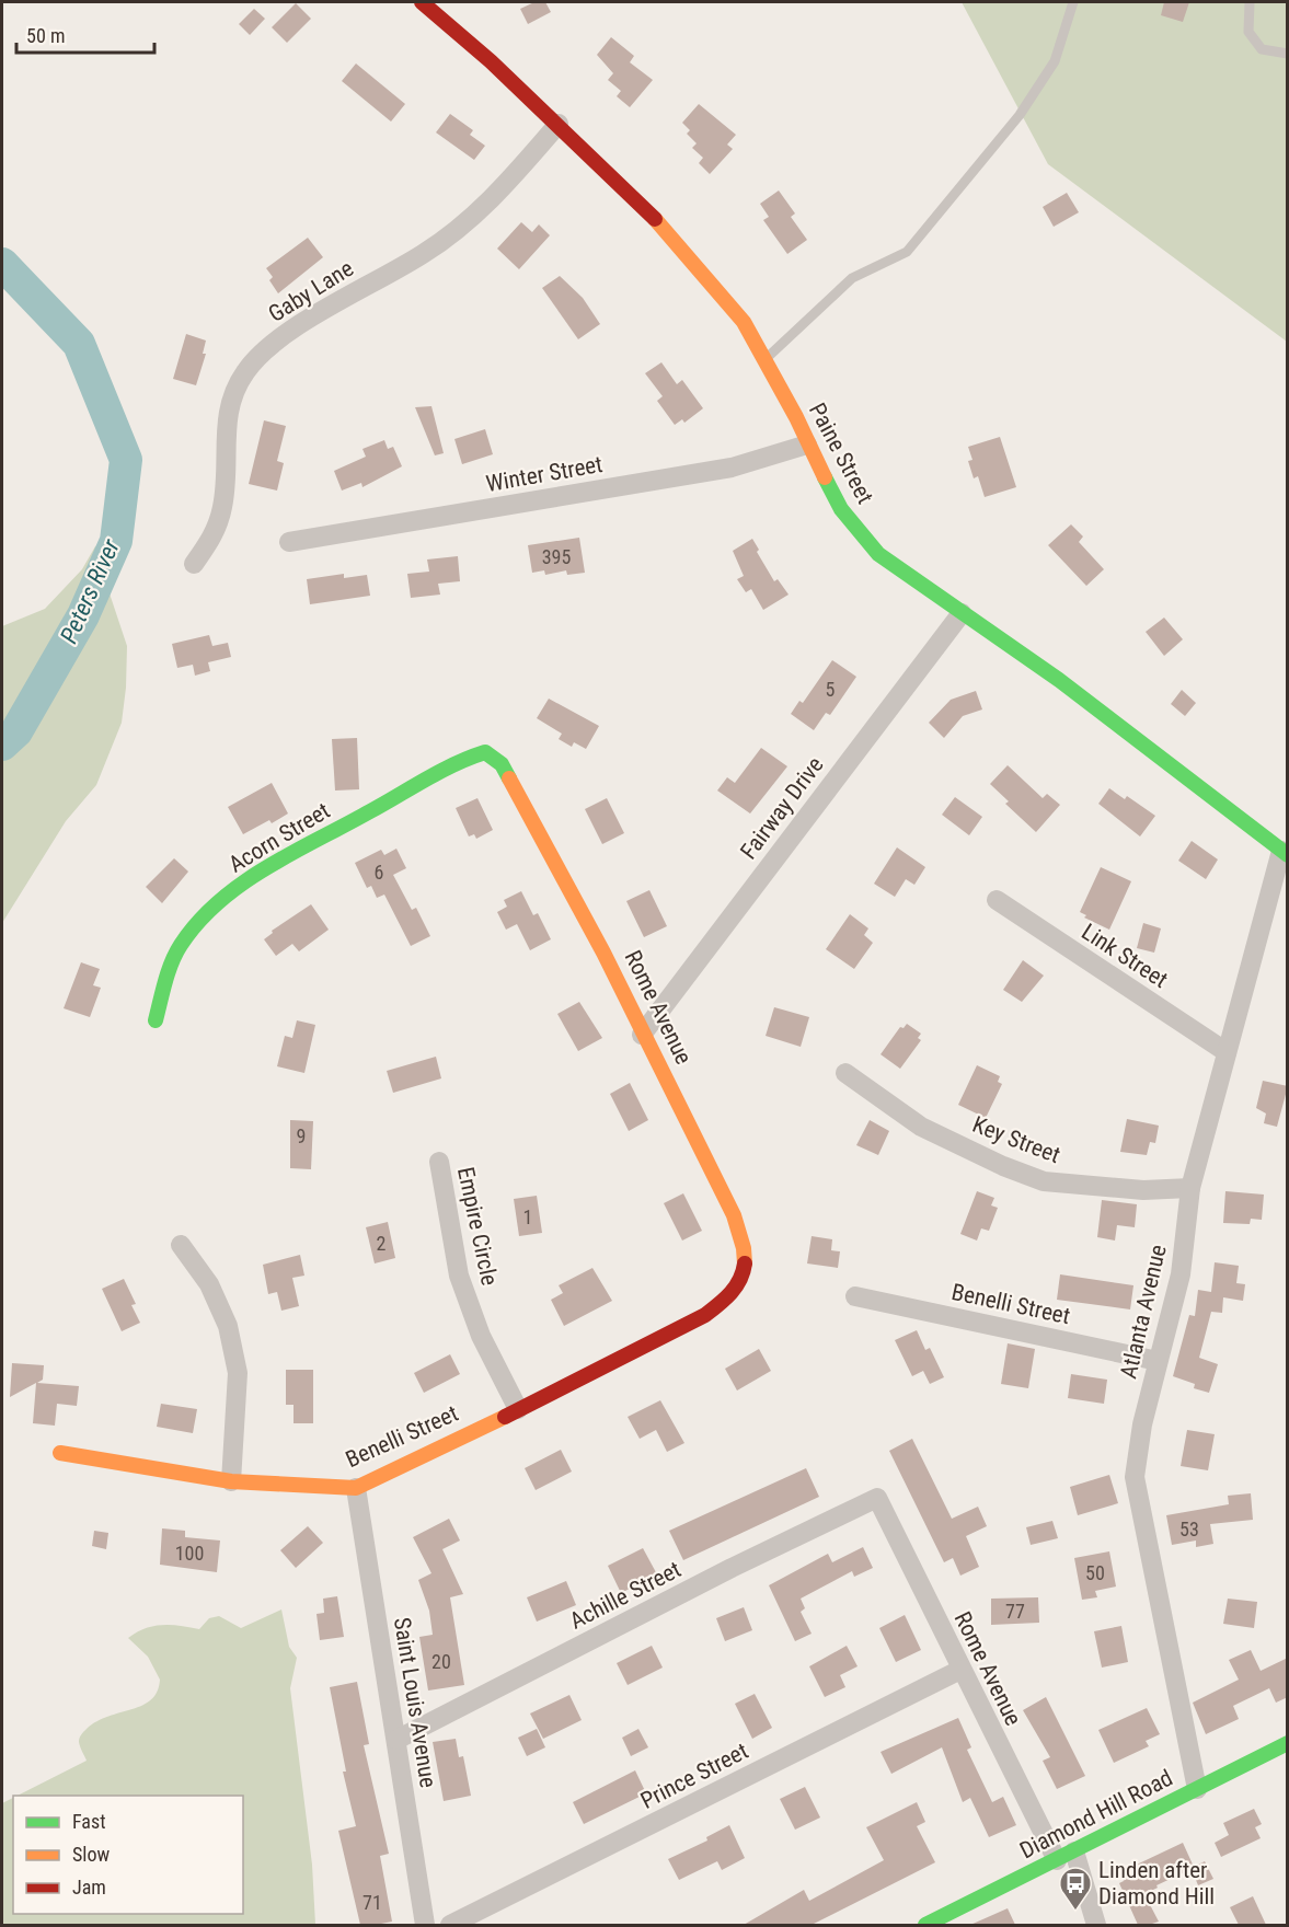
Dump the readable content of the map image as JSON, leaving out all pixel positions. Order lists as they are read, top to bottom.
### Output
{
  "streets": {
    "street": [
      "Gaby Lane",
      "Paine Street",
      "Winter Street",
      "Fairway Drive",
      "Acorn Street",
      "Link Street",
      "Rome Avenue",
      "Key Street",
      "Empire Circle",
      "Benelli Street",
      "Atlanta Avenue",
      "Achille Street",
      "Saint Louis Avenue",
      "Prince Street",
      "Diamond Hill Road"
    ]
  },
  "crossings": [
    ["Gaby Lane", "Paine Street"],
    ["Paine Street", "Winter Street"],
    ["Paine Street", "Fairway Drive"],
    ["Paine Street", "Atlanta Avenue"],
    ["Fairway Drive", "Rome Avenue"],
    ["Acorn Street", "Rome Avenue"],
    ["Link Street", "Atlanta Avenue"],
    ["Rome Avenue", "Benelli Street"],
    ["Rome Avenue", "Achille Street"],
    ["Rome Avenue", "Prince Street"],
    ["Rome Avenue", "Diamond Hill Road"],
    ["Key Street", "Atlanta Avenue"],
    ["Empire Circle", "Benelli Street"],
    ["Benelli Street", "Atlanta Avenue"],
    ["Benelli Street", "Saint Louis Avenue"],
    ["Atlanta Avenue", "Diamond Hill Road"],
    ["Achille Street", "Saint Louis Avenue"]
  ],
  "water": ["Peters River"],
  "places": {
    "bus stop": ["Linden after Diamond Hill"]
  },
  "house_numbers": [
    "395",
    "5",
    "6",
    "9",
    "1",
    "2",
    "53",
    "100",
    "50",
    "77",
    "20",
    "71"
  ],
  "legend": ["Fast", "Slow", "Jam"],
  "scale_bar": "50 m"
}
